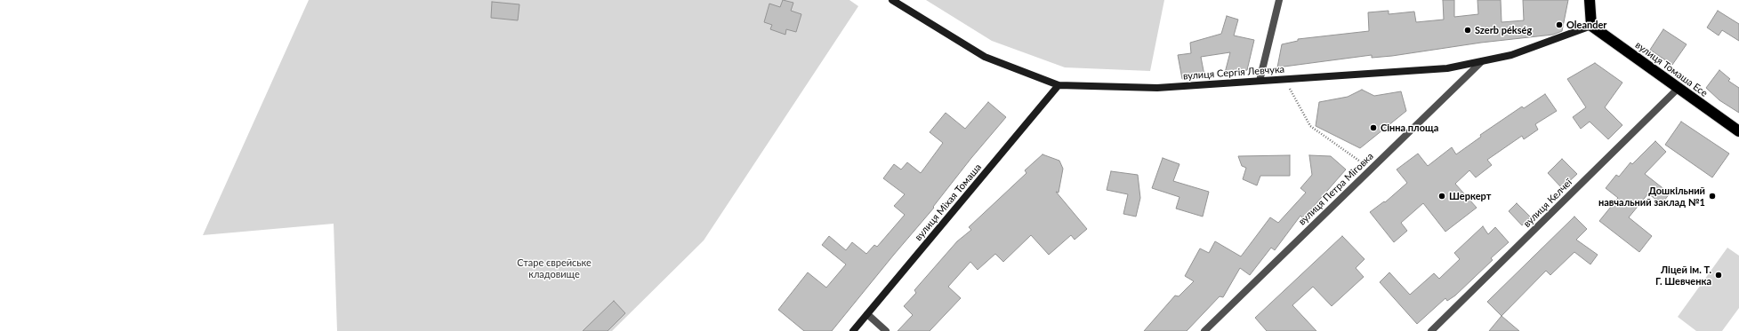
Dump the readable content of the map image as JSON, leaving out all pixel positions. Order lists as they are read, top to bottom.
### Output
{
  "streets": {
    "highway": ["вулиця Томаша Есе"],
    "main road": ["вулиця Сергія Левчука", "вулиця Міхая Томаша"],
    "street": ["вулиця Петра Міговка", "вулиця Келчеї"]
  },
  "crossings": [
    ["вулиця Томаша Есе", "вулиця Сергія Левчука"],
    ["вулиця Томаша Есе", "вулиця Келчеї"],
    ["вулиця Сергія Левчука", "вулиця Петра Міговка"],
    ["вулиця Сергія Левчука", "вулиця Міхая Томаша"]
  ],
  "parks": ["Старе єврейське кладовище"],
  "places": [
    "Oleander",
    "Szerb pékség",
    "Сінна площа",
    "Шеркерт",
    "Дошкільний навчальний заклад №1",
    "Ліцей ім. Т. Г. Шевченка"
  ]
}
